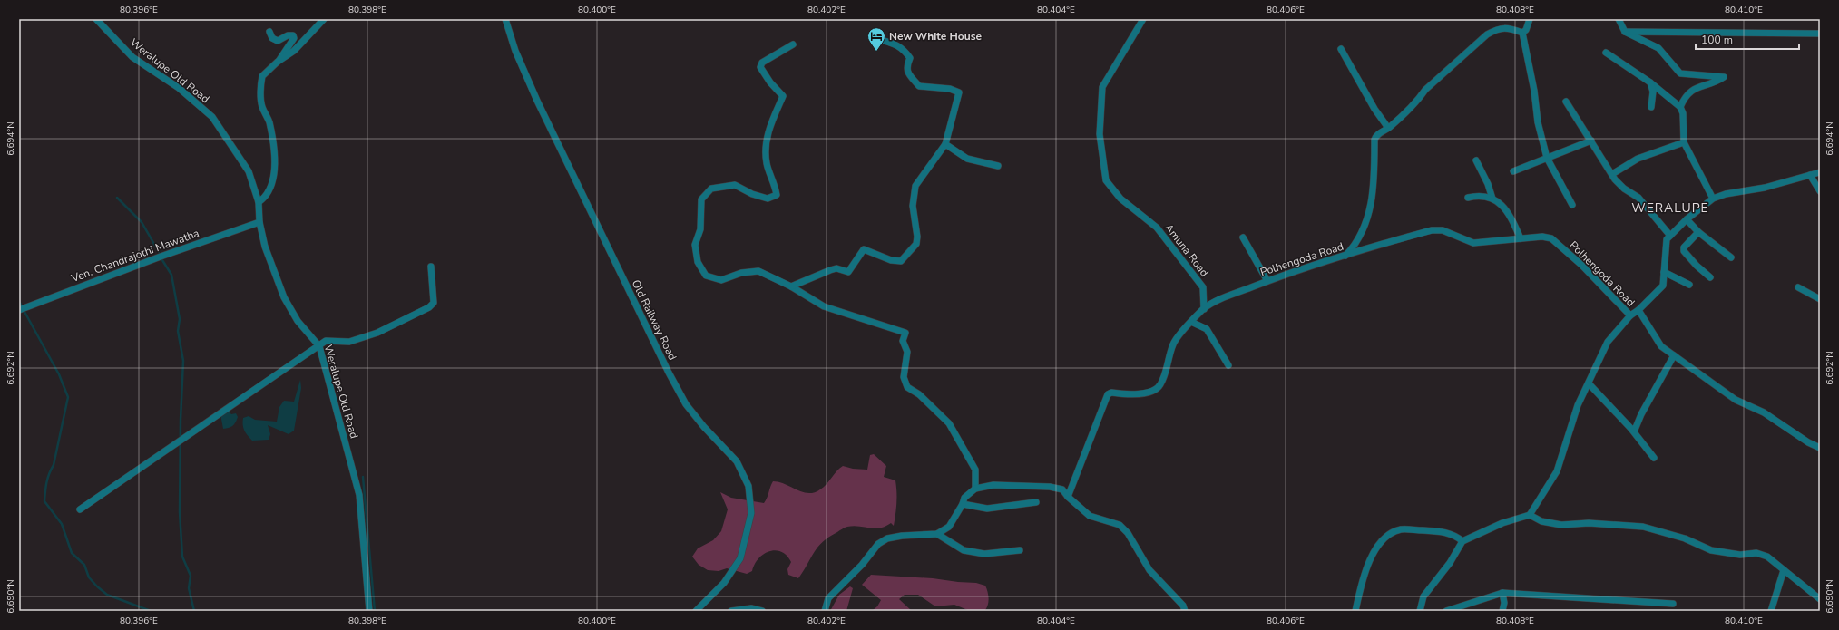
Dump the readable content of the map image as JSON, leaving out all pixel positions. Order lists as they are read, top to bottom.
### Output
{
  "streets": {
    "street": [
      "Weralupe Old Road",
      "Amuna Road",
      "Ven. Chandrajothi Mawatha",
      "Polhengoda Road",
      "Old Railway Road"
    ]
  },
  "crossings": [
    ["Weralupe Old Road", "Ven. Chandrajothi Mawatha"],
    ["Amuna Road", "Polhengoda Road"]
  ],
  "districts": ["WERALUPE"],
  "places": {
    "hotel": ["New White House"]
  },
  "scale_bar": "100 m",
  "coordinates": [
    "80.396°E",
    "80.398°E",
    "80.400°E",
    "80.402°E",
    "80.404°E",
    "80.406°E",
    "80.408°E",
    "80.410°E",
    "6.694°N",
    "6.692°N",
    "6.690°N"
  ]
}
